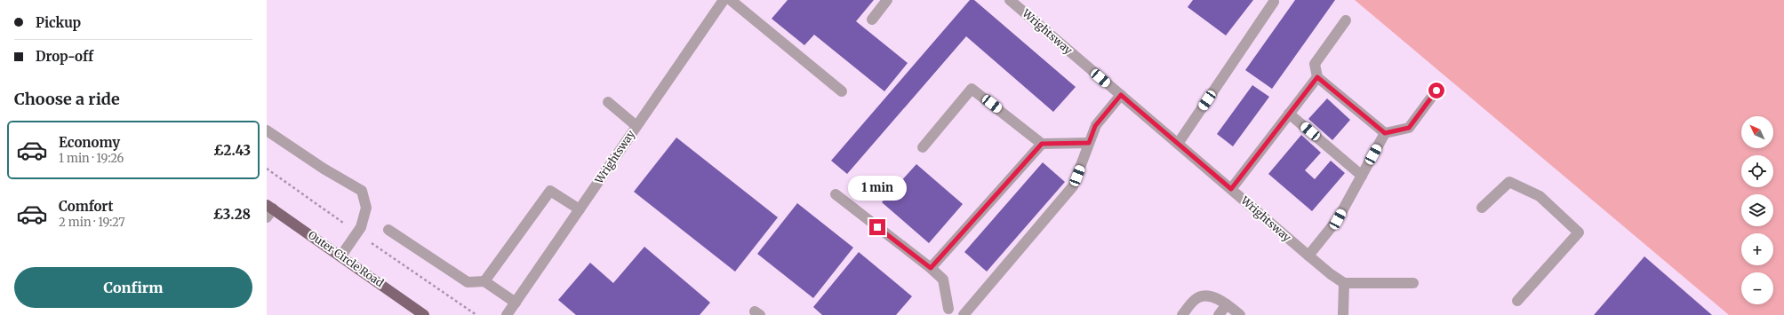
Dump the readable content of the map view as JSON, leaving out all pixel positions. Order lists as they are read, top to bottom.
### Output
{
  "streets": {
    "main road": ["Outer Circle Road"],
    "street": ["Wrightsway"]
  },
  "north": "top left",
  "page": {
    "banner": ["Pickup", "Drop-off"],
    "heading": "Choose a ride",
    "map_buttons": ["+", "−"],
    "list": [
      {
        "name": "Economy",
        "note": "1 min · 19:26",
        "value": "£2.43"
      },
      {
        "name": "Comfort",
        "note": "2 min · 19:27",
        "value": "£3.28"
      }
    ],
    "bubble": "1 min",
    "buttons": "Confirm"
  }
}
